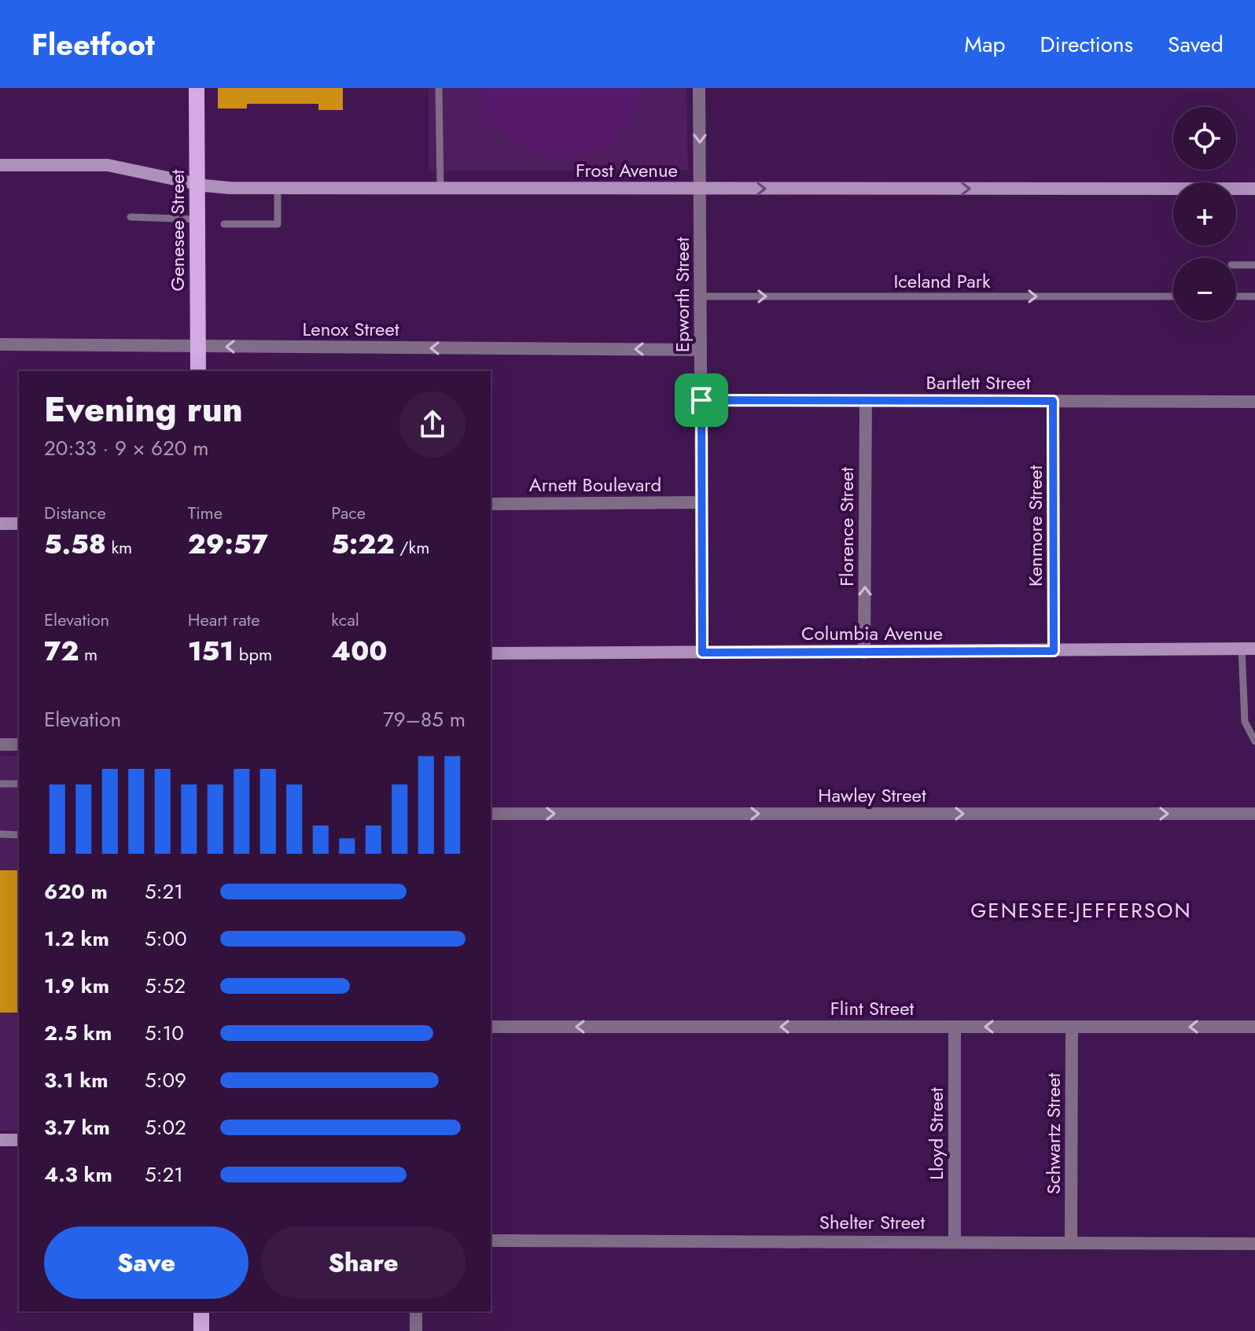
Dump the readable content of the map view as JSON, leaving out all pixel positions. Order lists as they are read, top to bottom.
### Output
{
  "streets": {
    "main road": ["Genesee Street"],
    "street": [
      "Frost Avenue",
      "Epworth Street",
      "Lenox Street",
      "Bartlett Street",
      "Arnett Boulevard",
      "Kenmore Street",
      "Florence Street",
      "Columbia Avenue",
      "Hawley Street",
      "Flint Street",
      "Lloyd Street",
      "Schwartz Street",
      "Shelter Street"
    ],
    "lane": ["Iceland Park"]
  },
  "crossings": [
    ["Frost Avenue", "Genesee Street"],
    ["Frost Avenue", "Epworth Street"],
    ["Genesee Street", "Lenox Street"],
    ["Iceland Park", "Epworth Street"],
    ["Epworth Street", "Lenox Street"],
    ["Epworth Street", "Bartlett Street"],
    ["Epworth Street", "Arnett Boulevard"],
    ["Epworth Street", "Columbia Avenue"],
    ["Bartlett Street", "Kenmore Street"],
    ["Bartlett Street", "Florence Street"],
    ["Kenmore Street", "Columbia Avenue"],
    ["Florence Street", "Columbia Avenue"],
    ["Flint Street", "Lloyd Street"],
    ["Flint Street", "Schwartz Street"],
    ["Lloyd Street", "Shelter Street"],
    ["Schwartz Street", "Shelter Street"]
  ],
  "one_way": [
    "Frost Avenue",
    "Iceland Park",
    "Lenox Street",
    "Florence Street",
    "Hawley Street",
    "Flint Street"
  ],
  "districts": ["GENESEE-JEFFERSON"],
  "page": {
    "header": "Fleetfoot",
    "nav": ["Map", "Directions", "Saved"],
    "map_buttons": ["+", "−"],
    "heading": ["Evening run", "20:33 · 9 × 620 m"],
    "stats": [
      ["Distance", "5.58 km"],
      ["Time", "29:57"],
      ["Pace", "5:22 /km"],
      ["Elevation", "72 m"],
      ["Heart rate", "151 bpm"],
      ["kcal", "400"]
    ],
    "chart": ["Elevation", "79–85 m"],
    "list": [
      {
        "name": "620 m",
        "note": "5:21"
      },
      {
        "name": "1.2 km",
        "note": "5:00"
      },
      {
        "name": "1.9 km",
        "note": "5:52"
      },
      {
        "name": "2.5 km",
        "note": "5:10"
      },
      {
        "name": "3.1 km",
        "note": "5:09"
      },
      {
        "name": "3.7 km",
        "note": "5:02"
      },
      {
        "name": "4.3 km",
        "note": "5:21"
      }
    ],
    "buttons": ["Save", "Share"]
  }
}
